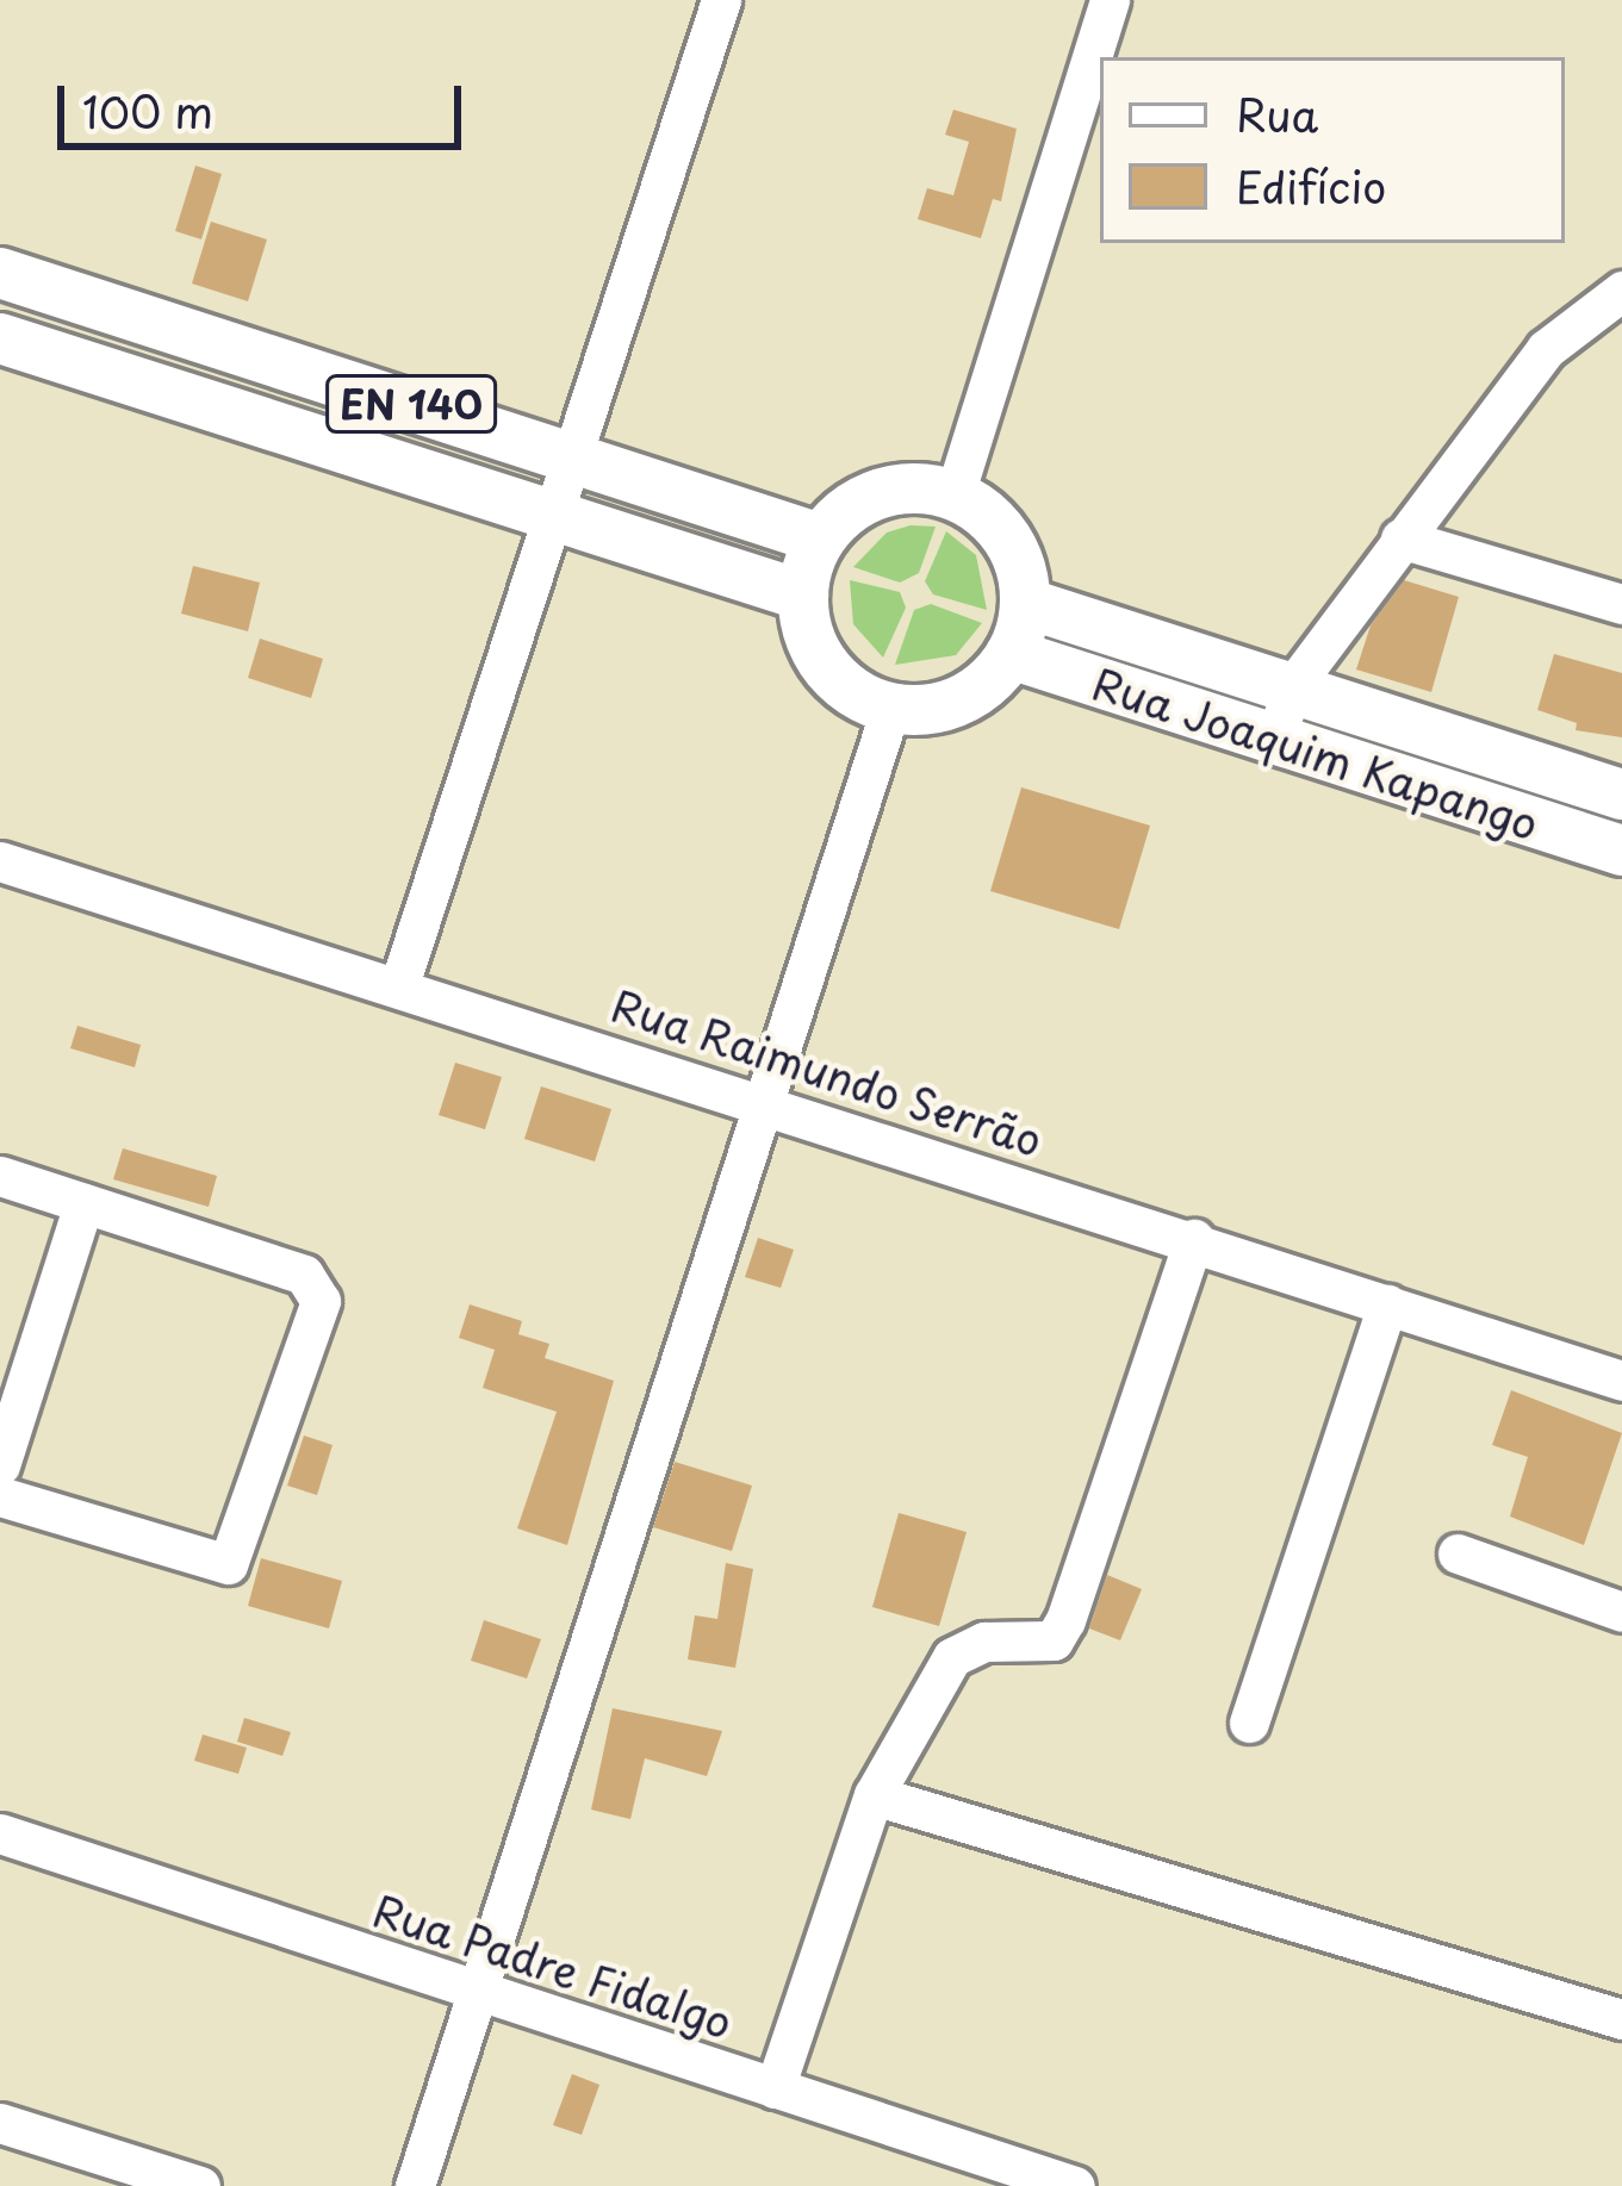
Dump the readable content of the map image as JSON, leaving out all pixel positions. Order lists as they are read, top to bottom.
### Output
{
  "streets": {
    "main road": ["EN 140", "Rua Joaquim Kapango"],
    "street": ["Rua Raimundo Serrão", "Rua Padre Fidalgo"]
  },
  "crossings": [
    ["EN 140", "Rua Joaquim Kapango"]
  ],
  "legend": ["Rua", "Edifício"],
  "scale_bar": "100 m"
}
